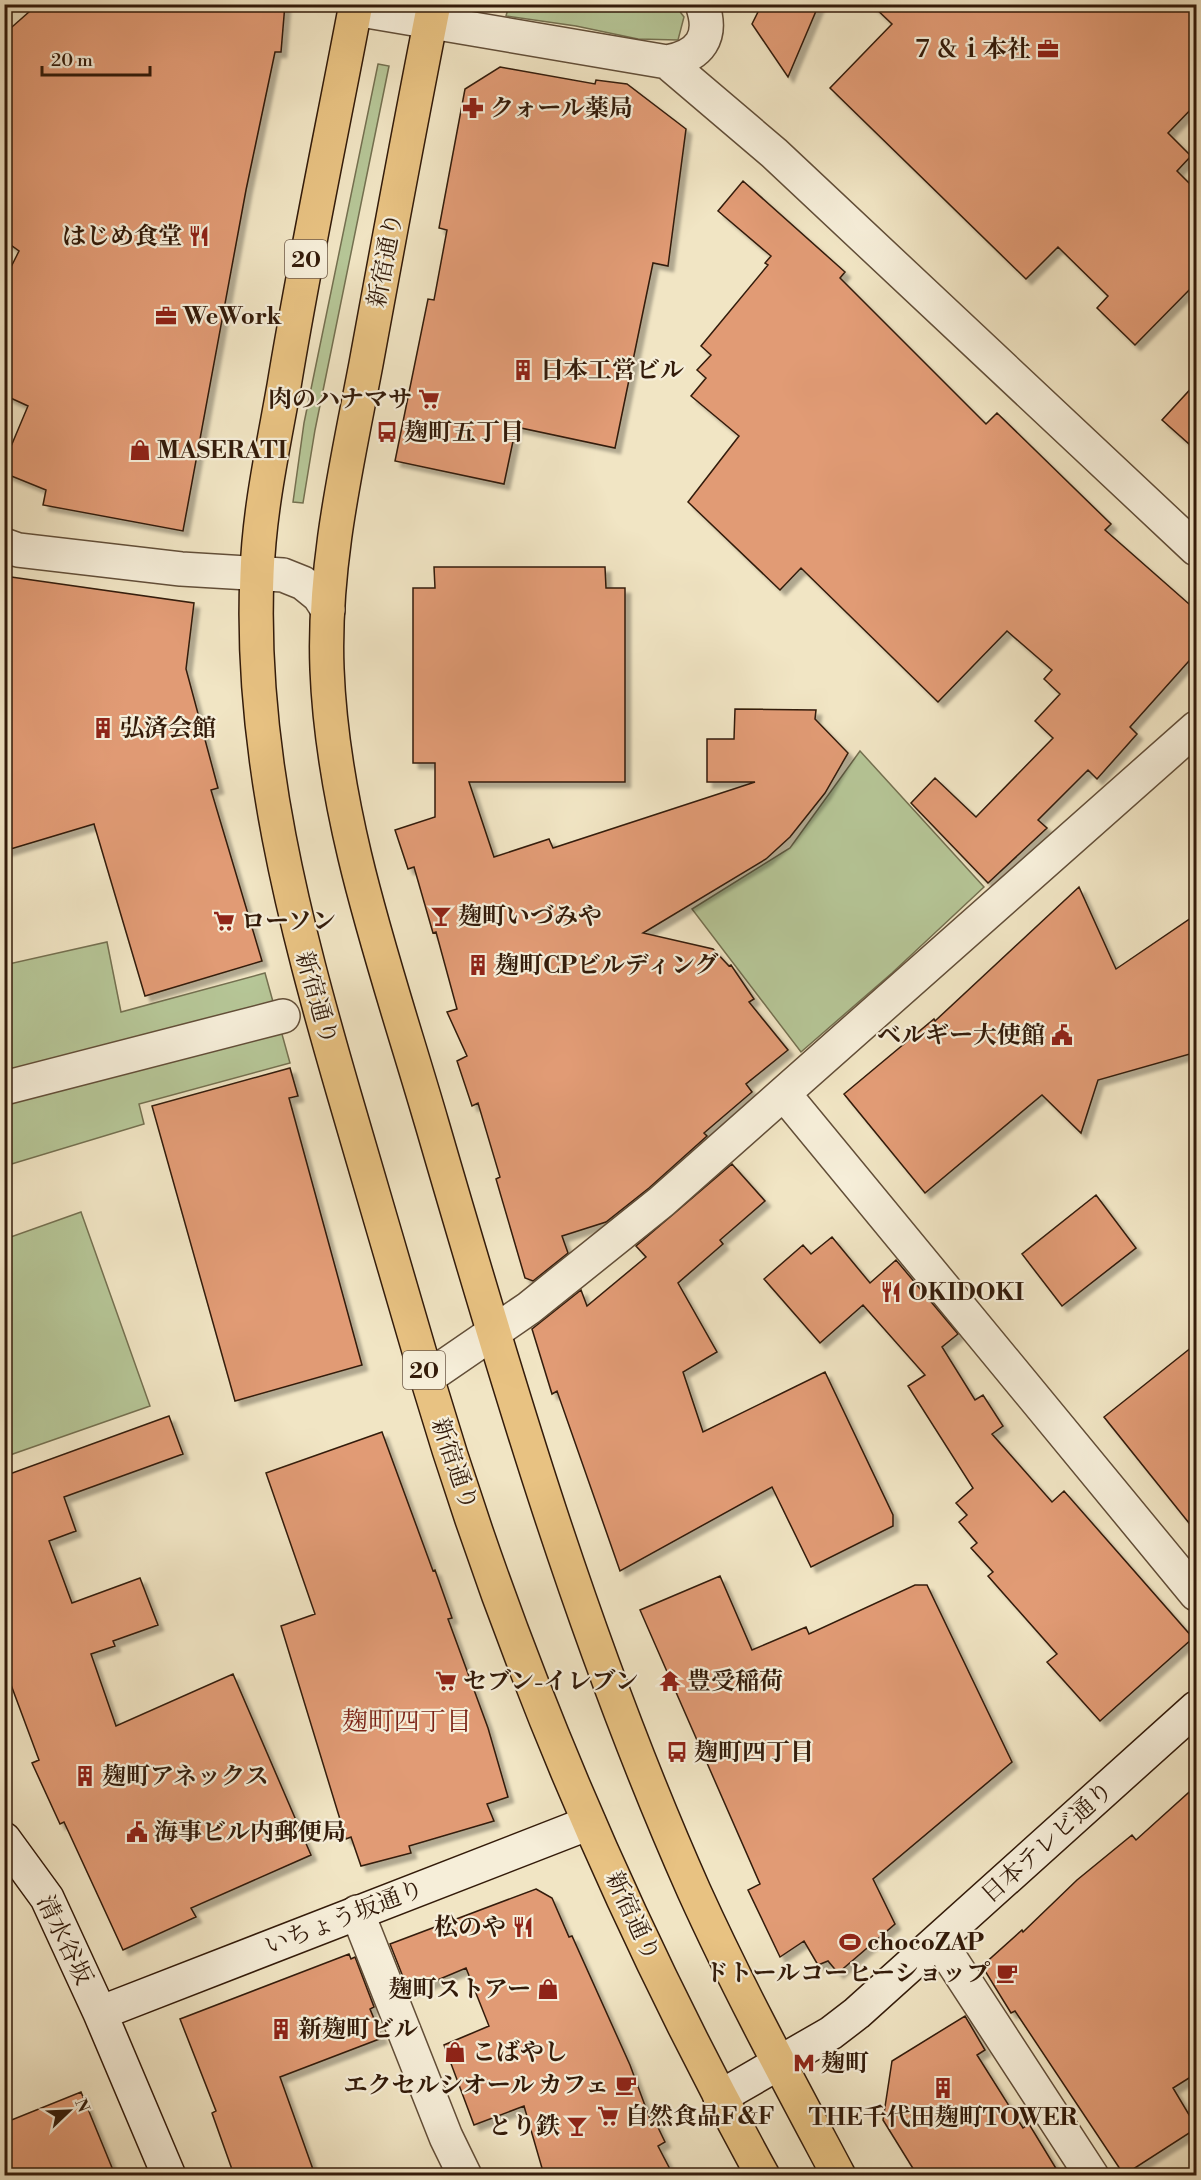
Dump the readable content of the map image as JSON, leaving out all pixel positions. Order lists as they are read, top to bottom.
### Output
{
  "streets": {
    "highway": ["20", "新宿通り"],
    "street": ["日本テレビ通り", "いちょう坂通り", "清水谷坂"]
  },
  "crossings": [
    ["20", "新宿通り"],
    ["新宿通り", "日本テレビ通り"],
    ["新宿通り", "いちょう坂通り"],
    ["いちょう坂通り", "清水谷坂"]
  ],
  "districts": ["麹町四丁目"],
  "places": {
    "office": ["７＆ｉ本社", "WeWork"],
    "pharmacy": ["クォール薬局"],
    "restaurant": ["はじめ食堂", "OKIDOKI", "松のや"],
    "building": [
      "日本工営ビル",
      "弘済会館",
      "麹町CPビルディング",
      "麹町アネックス",
      "新麹町ビル",
      "THE千代田麹町TOWER"
    ],
    "supermarket": [
      "肉のハナマサ",
      "ローソン",
      "セブン-イレブン",
      "自然食品F&F"
    ],
    "bus stop": ["麹町五丁目", "麹町四丁目"],
    "shop": ["MASERATI", "麹町ストアー", "こばやし"],
    "bar": ["麹町いづみや", "とり鉄"],
    "public building": ["ベルギー大使館", "海事ビル内郵便局"],
    "temple": ["豊受稲荷"],
    "sports": ["chocoZAP"],
    "cafe": ["ドトールコーヒーショップ", "エクセルシオール カフェ"],
    "metro station": ["麹町"]
  },
  "scale_bar": "20 m",
  "north": "top right"
}
